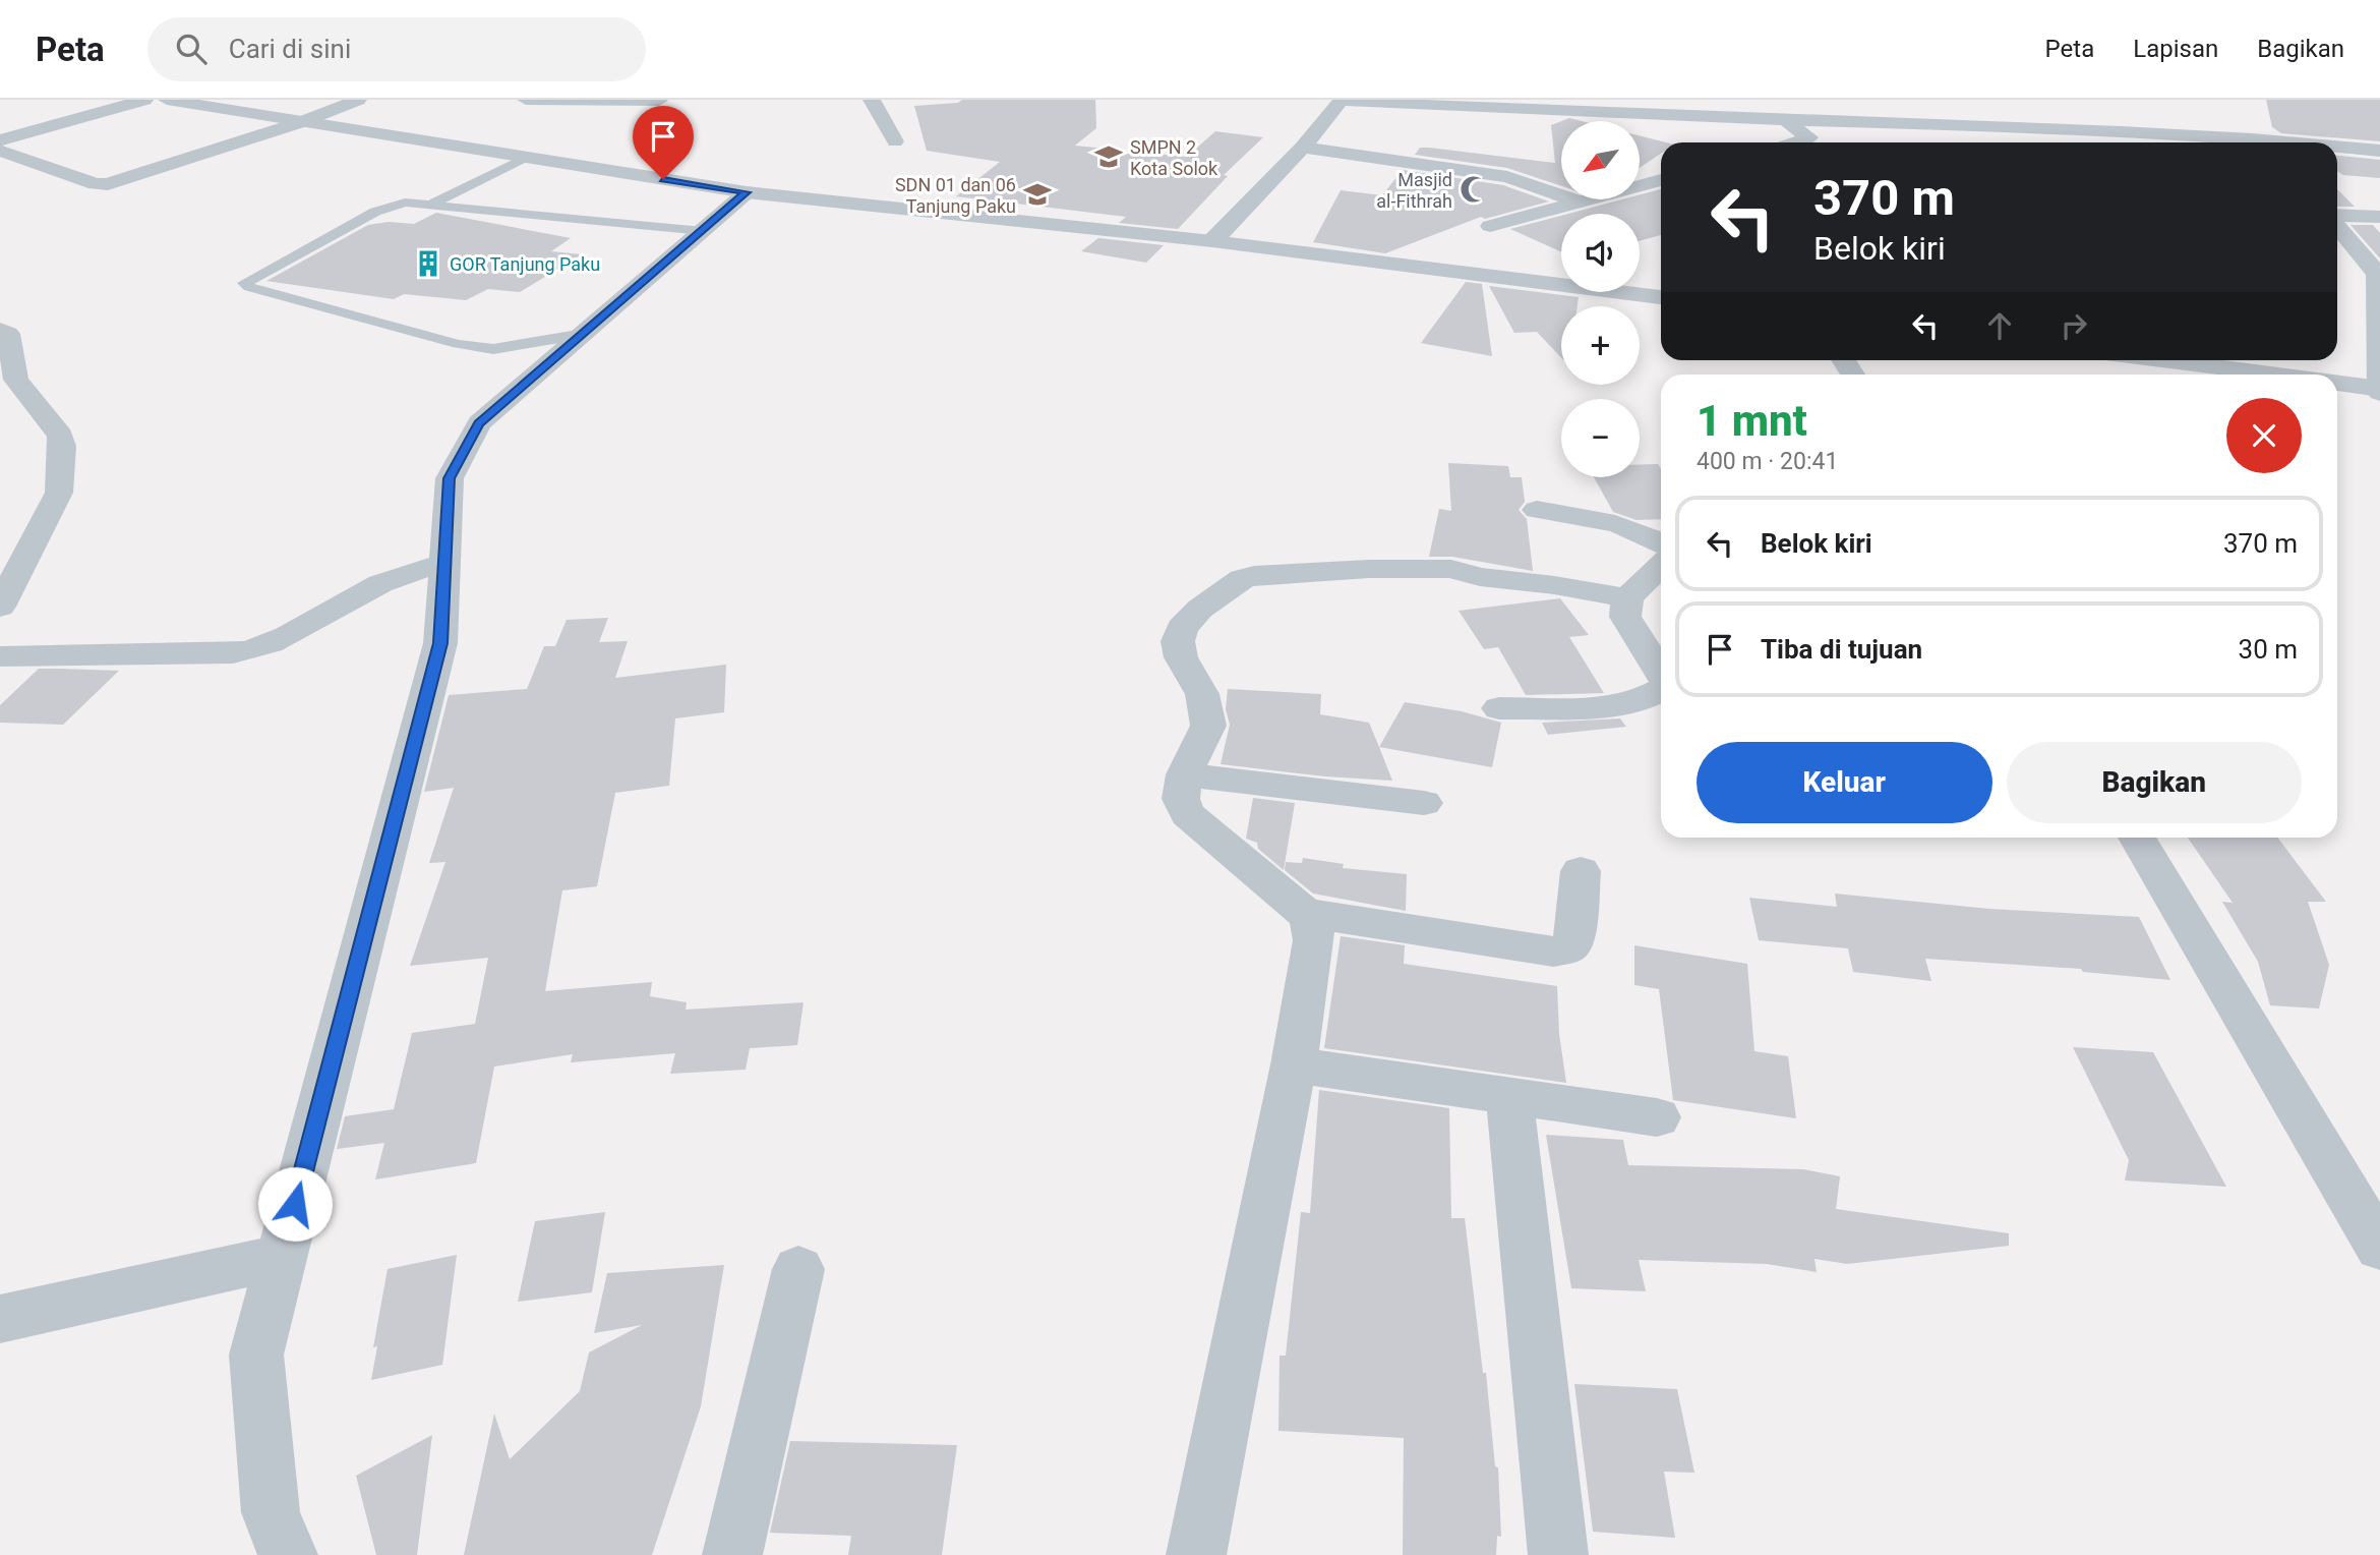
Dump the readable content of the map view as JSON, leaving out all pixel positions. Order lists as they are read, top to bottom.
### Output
{
  "places": {
    "school or university": ["SMPN 2 Kota Solok", "SDN 01 dan 06 Tanjung Paku"],
    "mosque": ["Masjid al-Fithrah"],
    "building": ["GOR Tanjung Paku"]
  },
  "north": "bottom left",
  "page": {
    "header": "Peta",
    "search": "Cari di sini",
    "nav": ["Peta", "Lapisan", "Bagikan"],
    "map_buttons": ["+", "−"],
    "turn": ["370 m", "Belok kiri"],
    "heading": ["1 mnt", "400 m · 20:41"],
    "list": [
      {
        "name": "Belok kiri",
        "value": "370 m"
      },
      {
        "name": "Tiba di tujuan",
        "value": "30 m"
      }
    ],
    "buttons": ["Keluar", "Bagikan"]
  }
}
